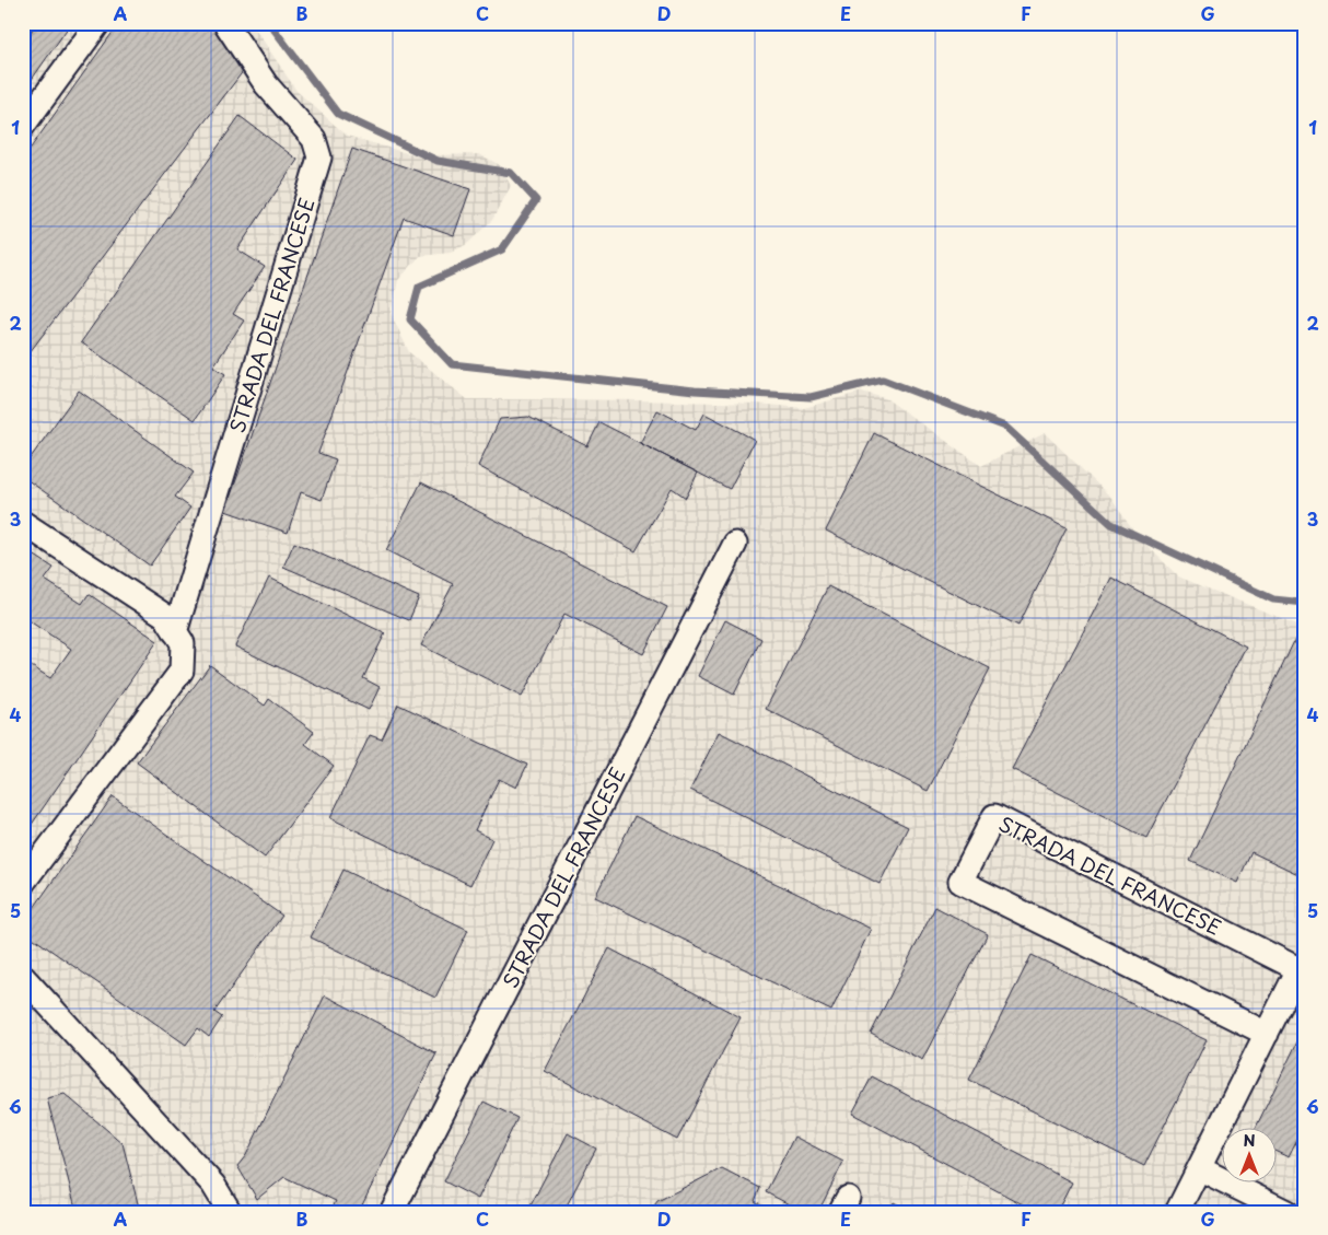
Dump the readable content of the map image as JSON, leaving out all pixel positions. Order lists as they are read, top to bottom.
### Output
{
  "streets": {
    "street": ["STRADA DEL FRANCESE"]
  },
  "north": "top",
  "grid": {
    "columns": [
      "A",
      "B",
      "C",
      "D",
      "E",
      "F",
      "G"
    ],
    "rows": [
      "1",
      "2",
      "3",
      "4",
      "5",
      "6"
    ]
  }
}
